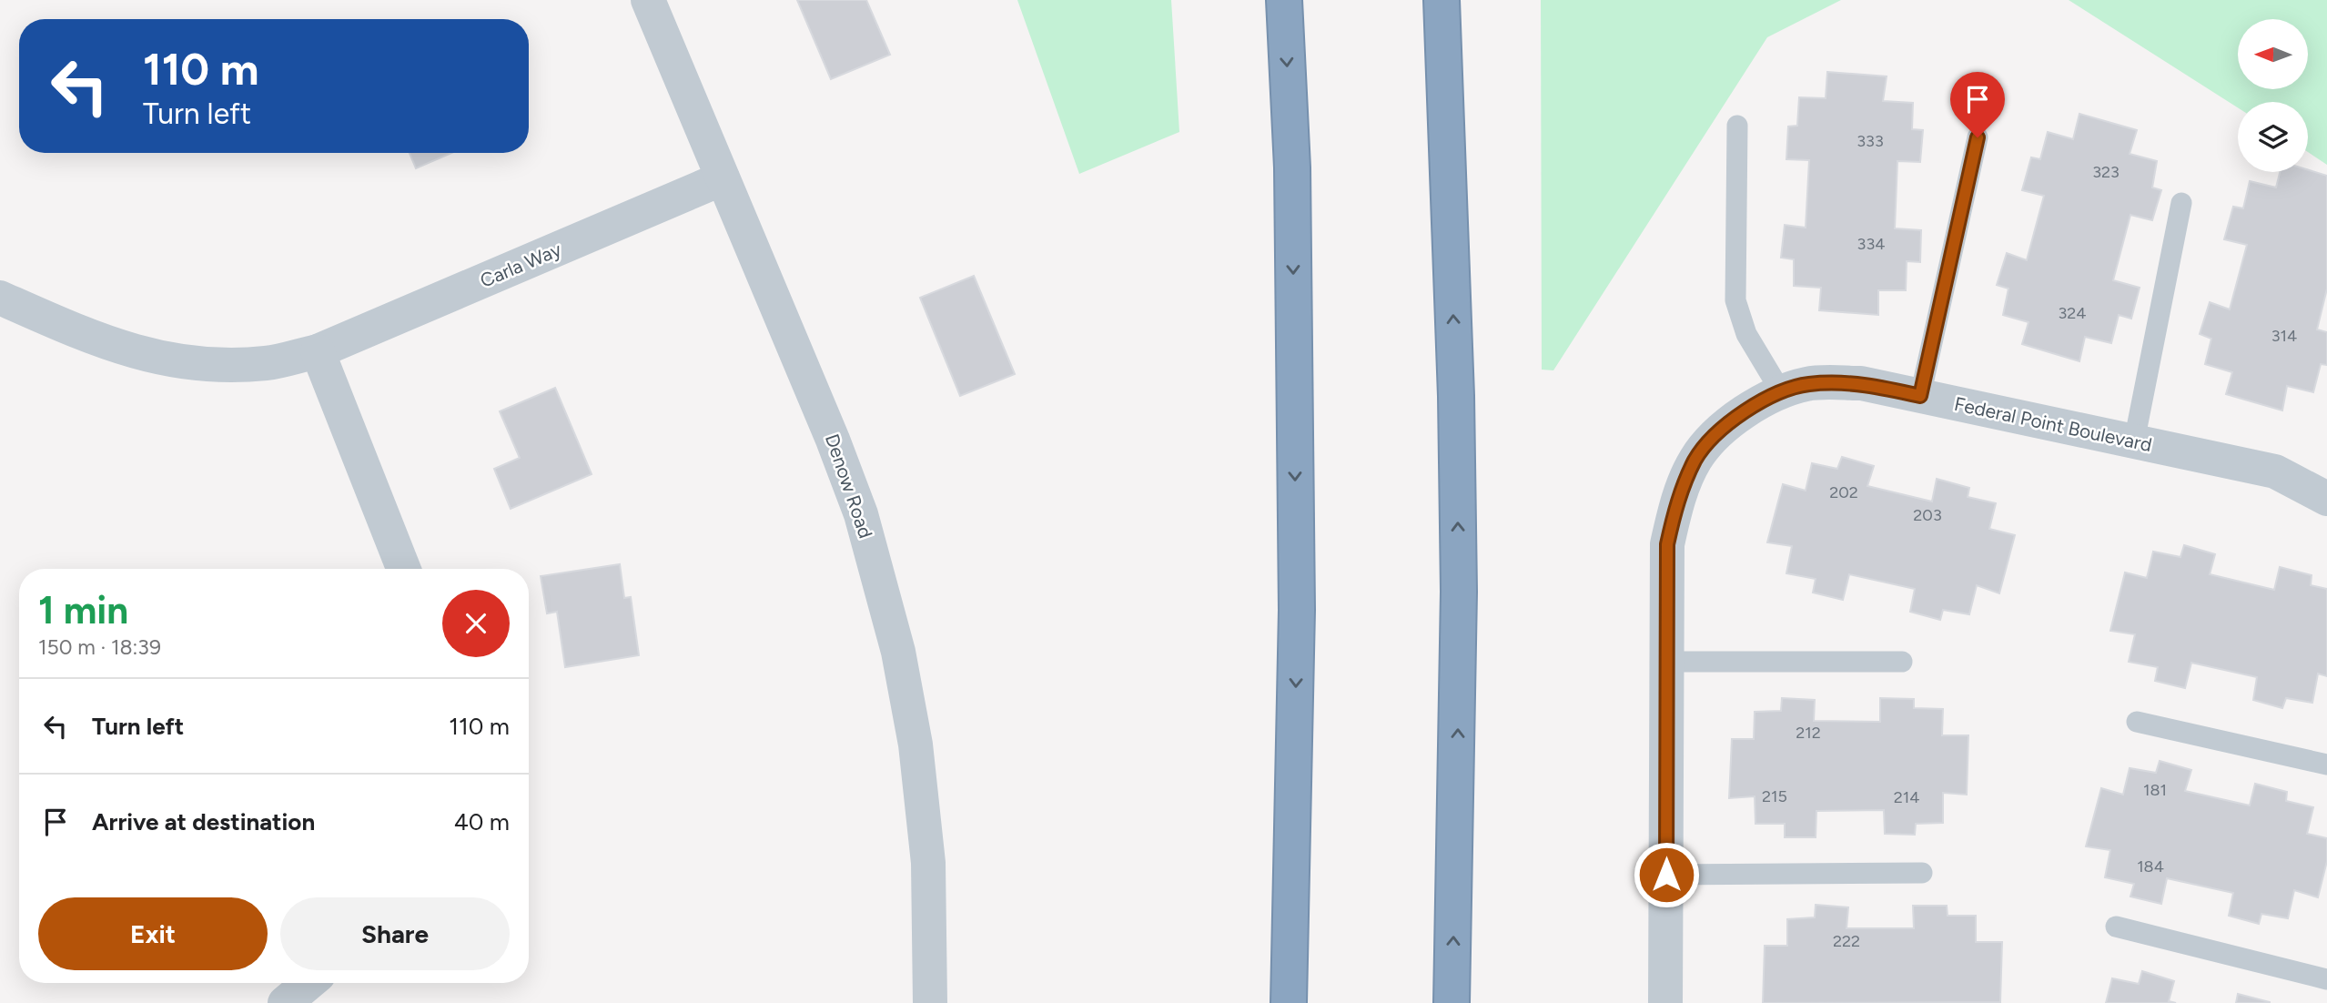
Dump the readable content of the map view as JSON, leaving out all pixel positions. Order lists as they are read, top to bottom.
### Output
{
  "streets": {
    "street": ["Carla Way", "Federal Point Boulevard", "Denow Road"]
  },
  "crossings": [
    ["Carla Way", "Denow Road"]
  ],
  "house_numbers": [
    "333",
    "323",
    "334",
    "324",
    "314",
    "202",
    "203",
    "212",
    "181",
    "215",
    "214",
    "184",
    "222"
  ],
  "north": "left",
  "page": {
    "turn": ["110 m", "Turn left"],
    "heading": ["1 min", "150 m · 18:39"],
    "list": [
      {
        "name": "Turn left",
        "value": "110 m"
      },
      {
        "name": "Arrive at destination",
        "value": "40 m"
      }
    ],
    "buttons": ["Exit", "Share"]
  }
}
